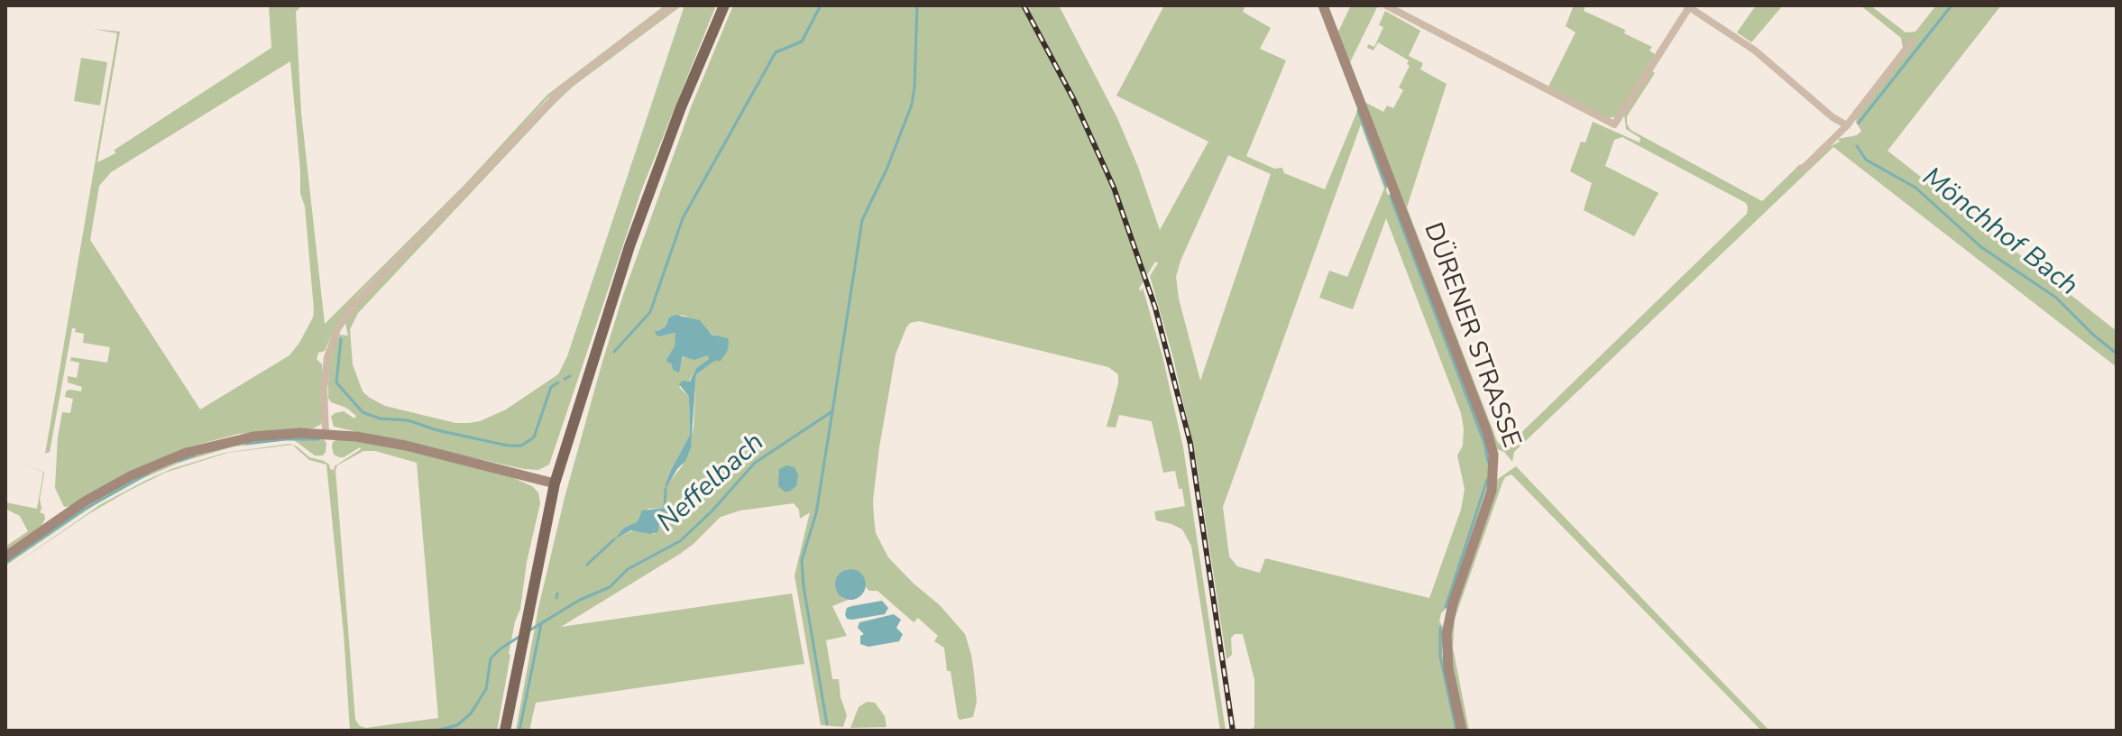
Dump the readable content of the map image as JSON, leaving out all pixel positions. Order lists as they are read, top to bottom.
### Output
{
  "streets": {
    "street": ["DÜRENER STRASSE"]
  },
  "water": ["Mönchhof Bach", "Neffelbach"]
}
